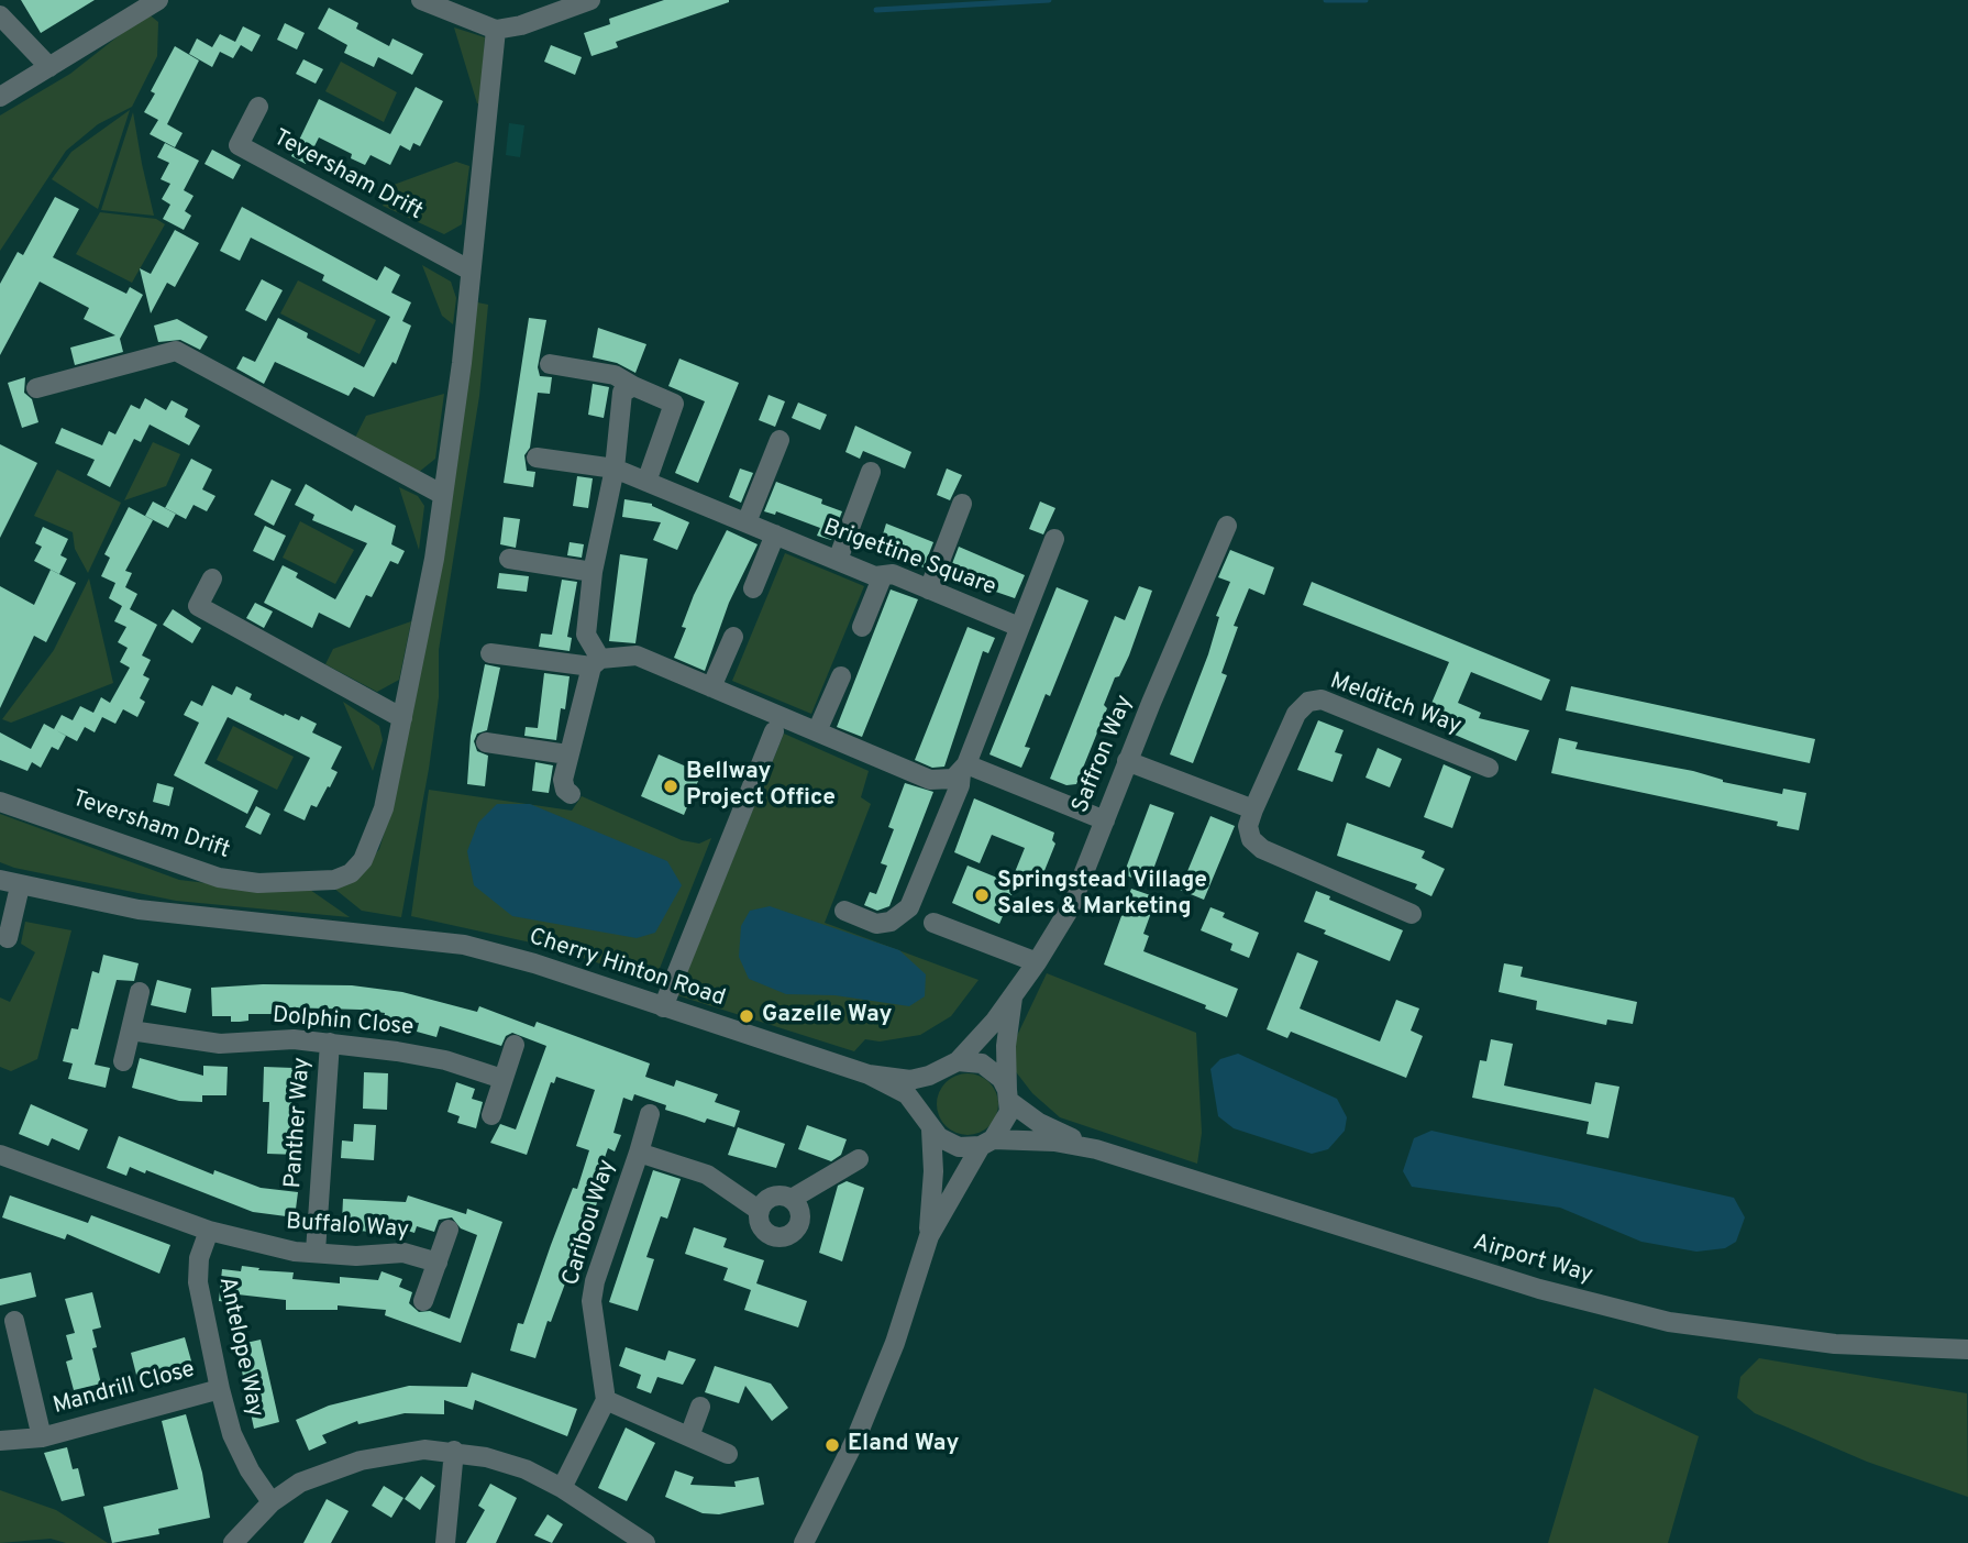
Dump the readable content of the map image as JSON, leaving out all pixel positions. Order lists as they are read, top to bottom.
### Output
{
  "streets": {
    "street": [
      "Teversham Drift",
      "Brigettine Square",
      "Melditch Way",
      "Saffron Way",
      "Cherry Hinton Road",
      "Dolphin Close",
      "Panther Way",
      "Caribou Way",
      "Buffalo Way",
      "Airport Way",
      "Antelope Way",
      "Mandrill Close"
    ]
  },
  "crossings": [
    ["Saffron Way", "Airport Way"],
    ["Dolphin Close", "Panther Way"],
    ["Panther Way", "Buffalo Way"],
    ["Buffalo Way", "Antelope Way"],
    ["Antelope Way", "Mandrill Close"]
  ],
  "places": [
    "Bellway Project Office",
    "Springstead Village Sales & Marketing",
    "Gazelle Way",
    "Eland Way"
  ]
}
